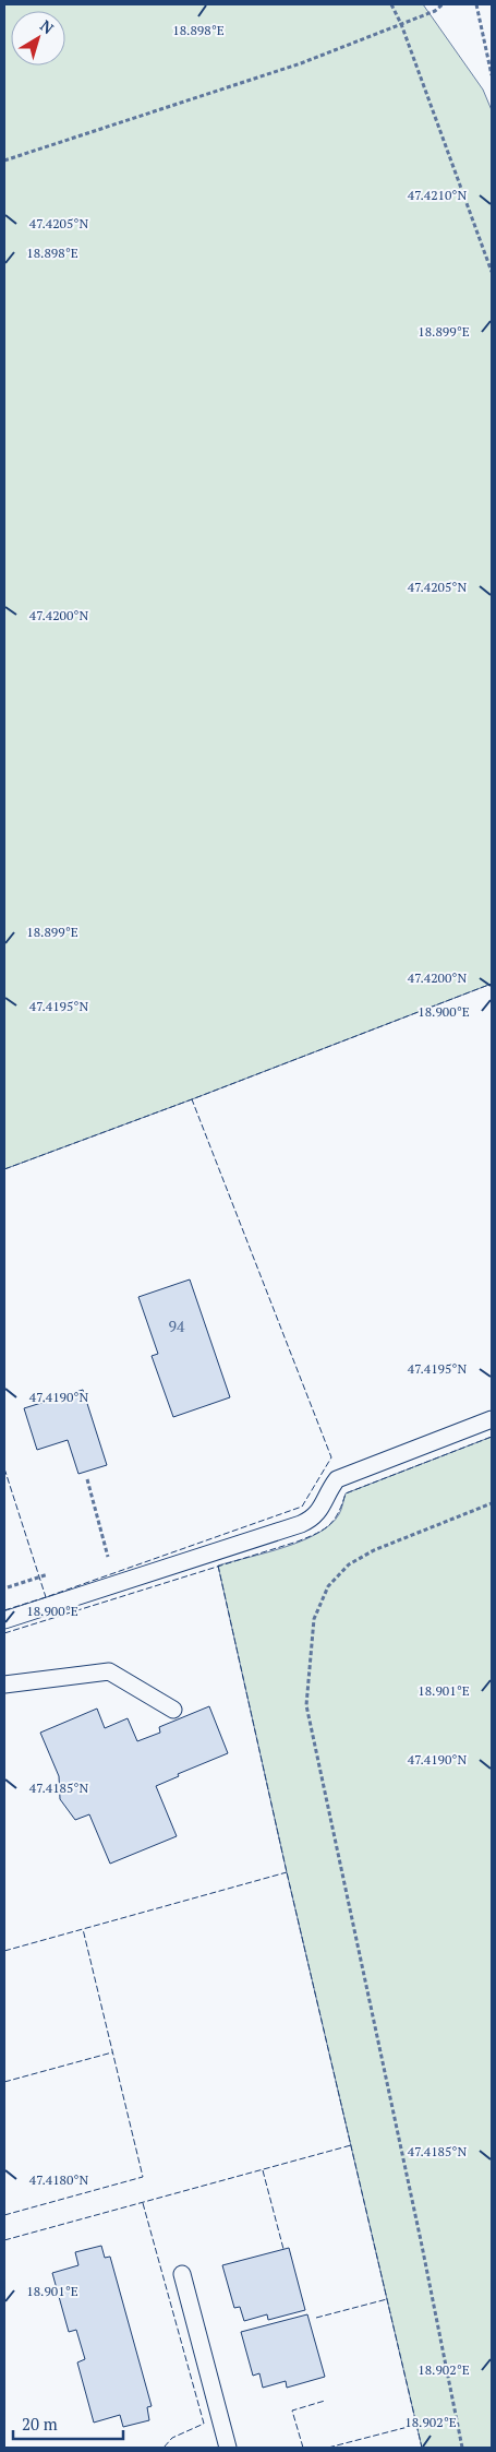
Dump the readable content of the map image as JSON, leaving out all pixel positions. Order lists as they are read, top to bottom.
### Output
{
  "house_numbers": ["94"],
  "scale_bar": "20 m",
  "north": "top right",
  "coordinates": [
    "18.898°E",
    "47.4210°N",
    "47.4205°N",
    "18.899°E",
    "47.4200°N",
    "47.4195°N",
    "18.900°E",
    "47.4190°N",
    "18.901°E",
    "47.4185°N",
    "47.4180°N",
    "18.902°E"
  ]
}
